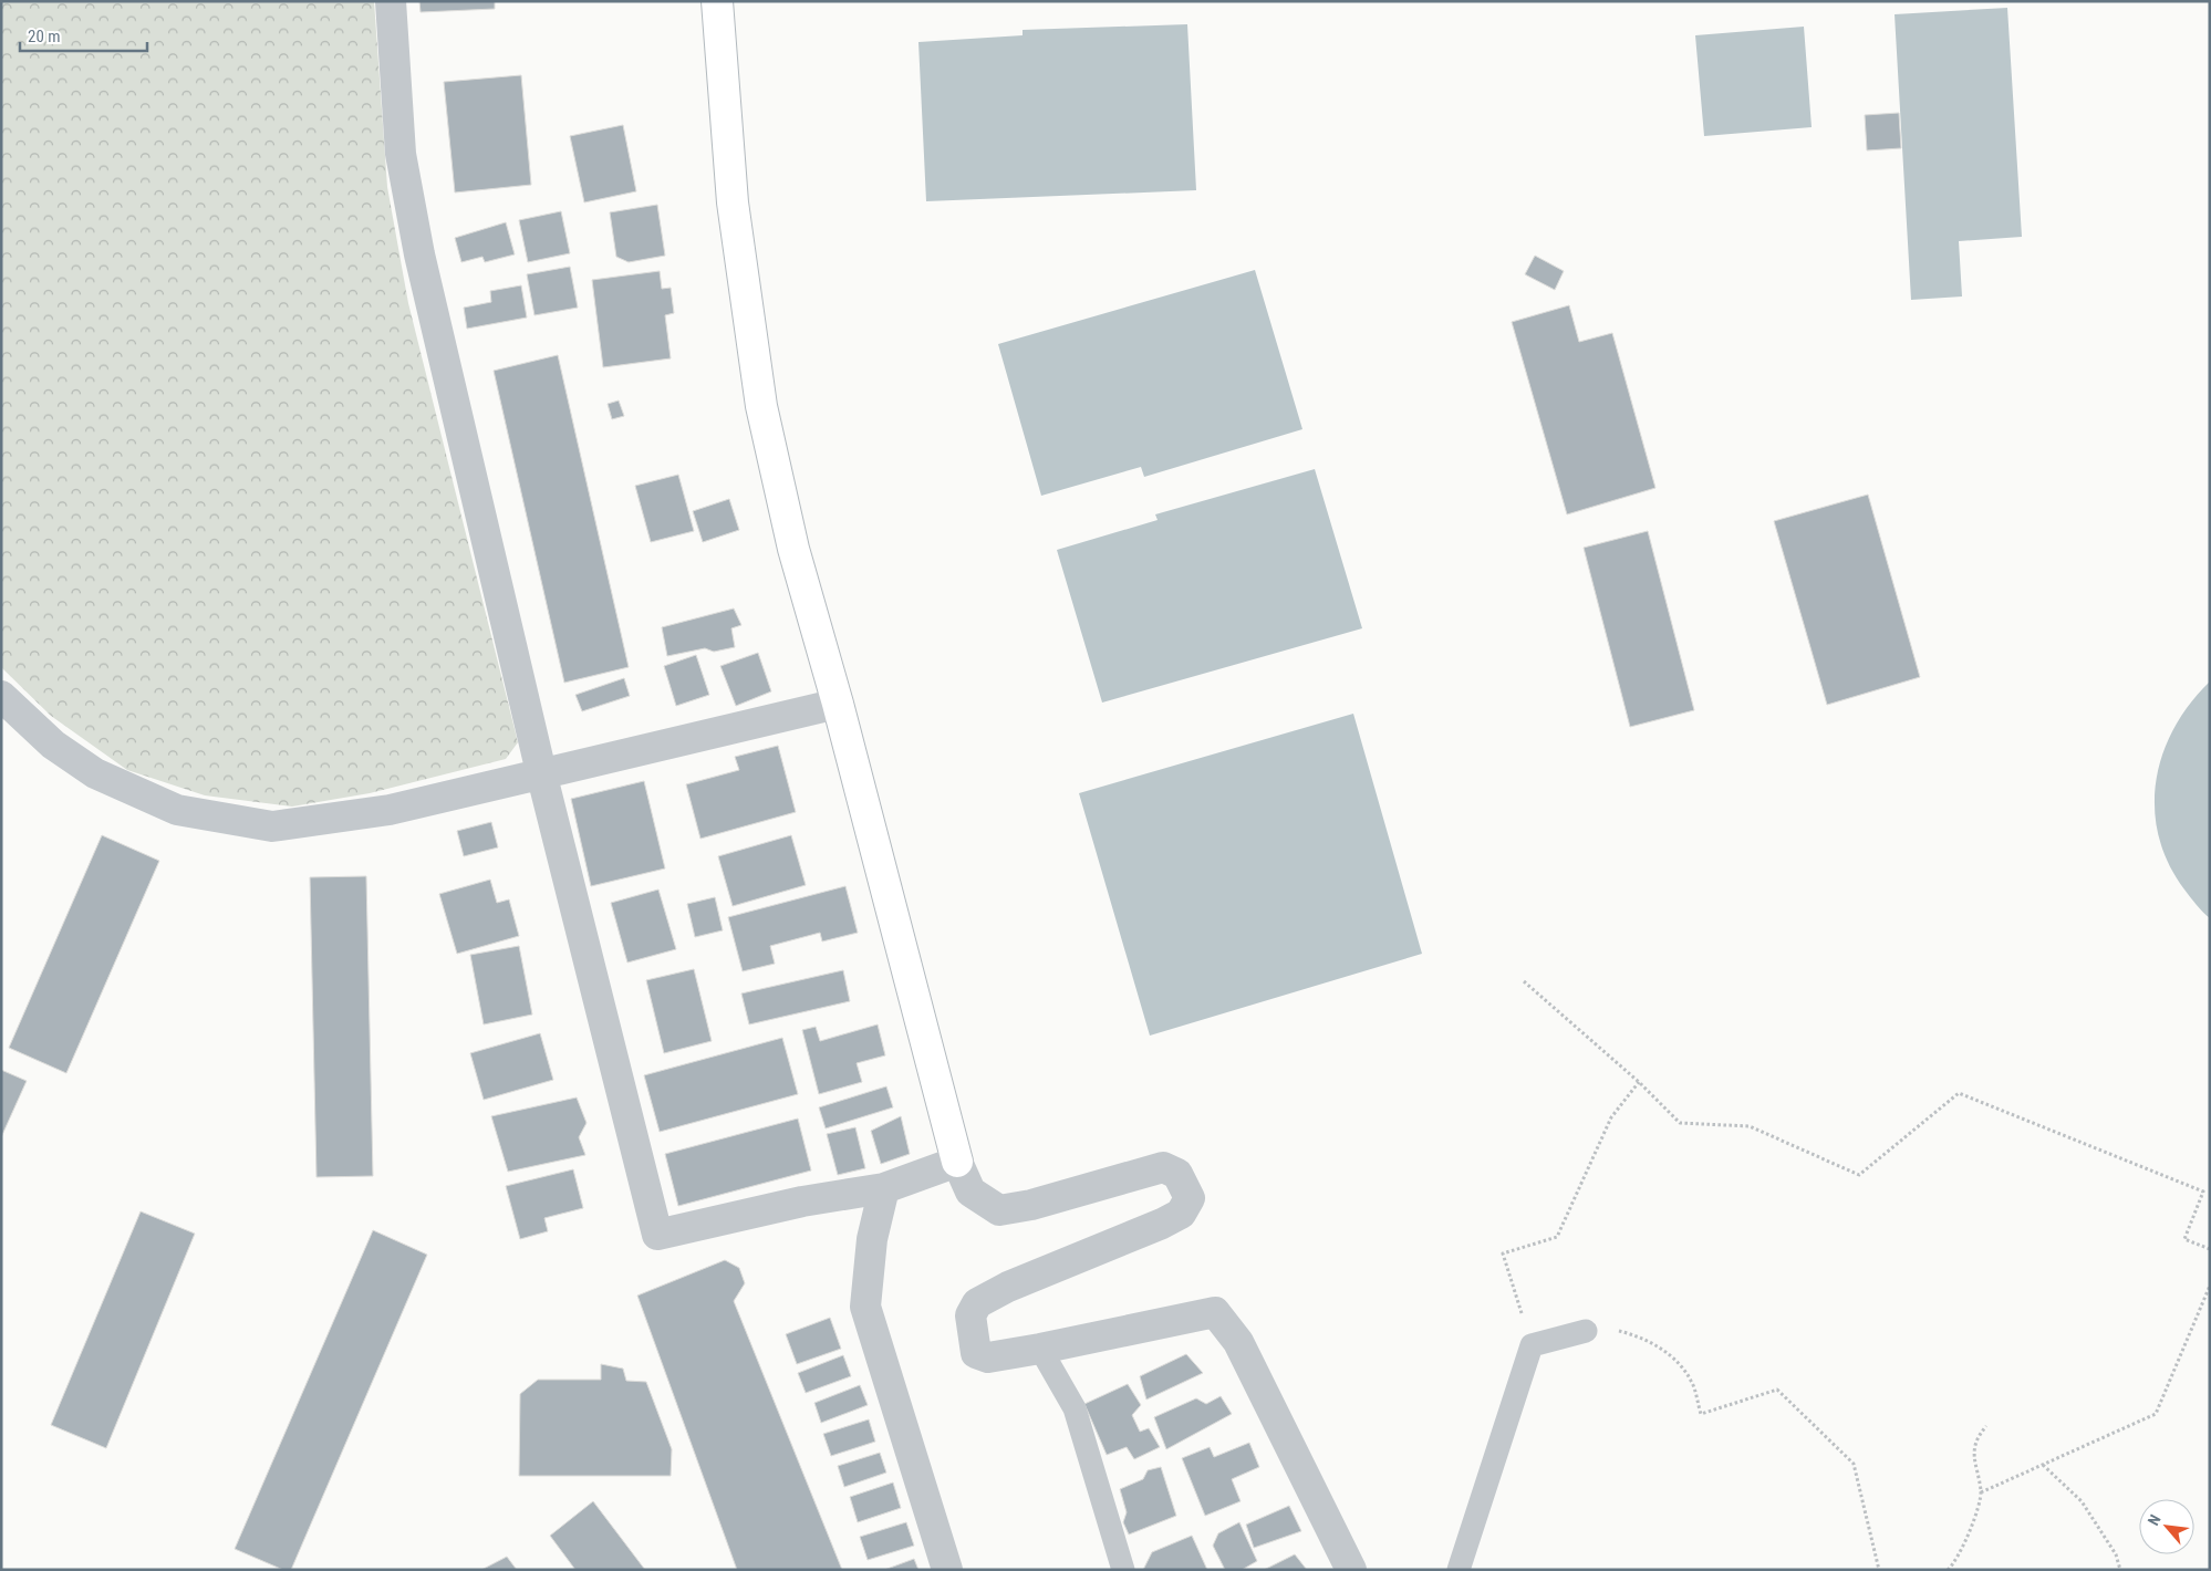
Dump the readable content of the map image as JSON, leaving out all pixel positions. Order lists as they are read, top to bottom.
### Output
{
  "scale_bar": "20 m",
  "north": "top left"
}
